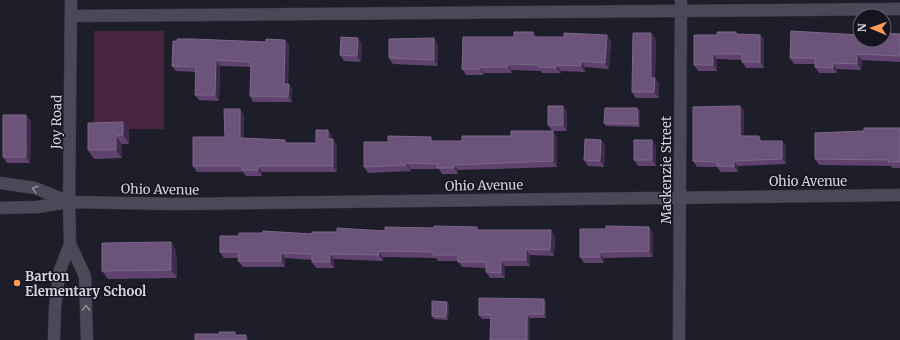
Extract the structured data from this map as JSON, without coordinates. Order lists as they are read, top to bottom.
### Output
{
  "streets": {
    "street": ["Joy Road", "Mackenzie Street", "Ohio Avenue"]
  },
  "crossings": [
    ["Joy Road", "Ohio Avenue"],
    ["Mackenzie Street", "Ohio Avenue"]
  ],
  "places": ["Barton Elementary School"],
  "north": "left"
}
